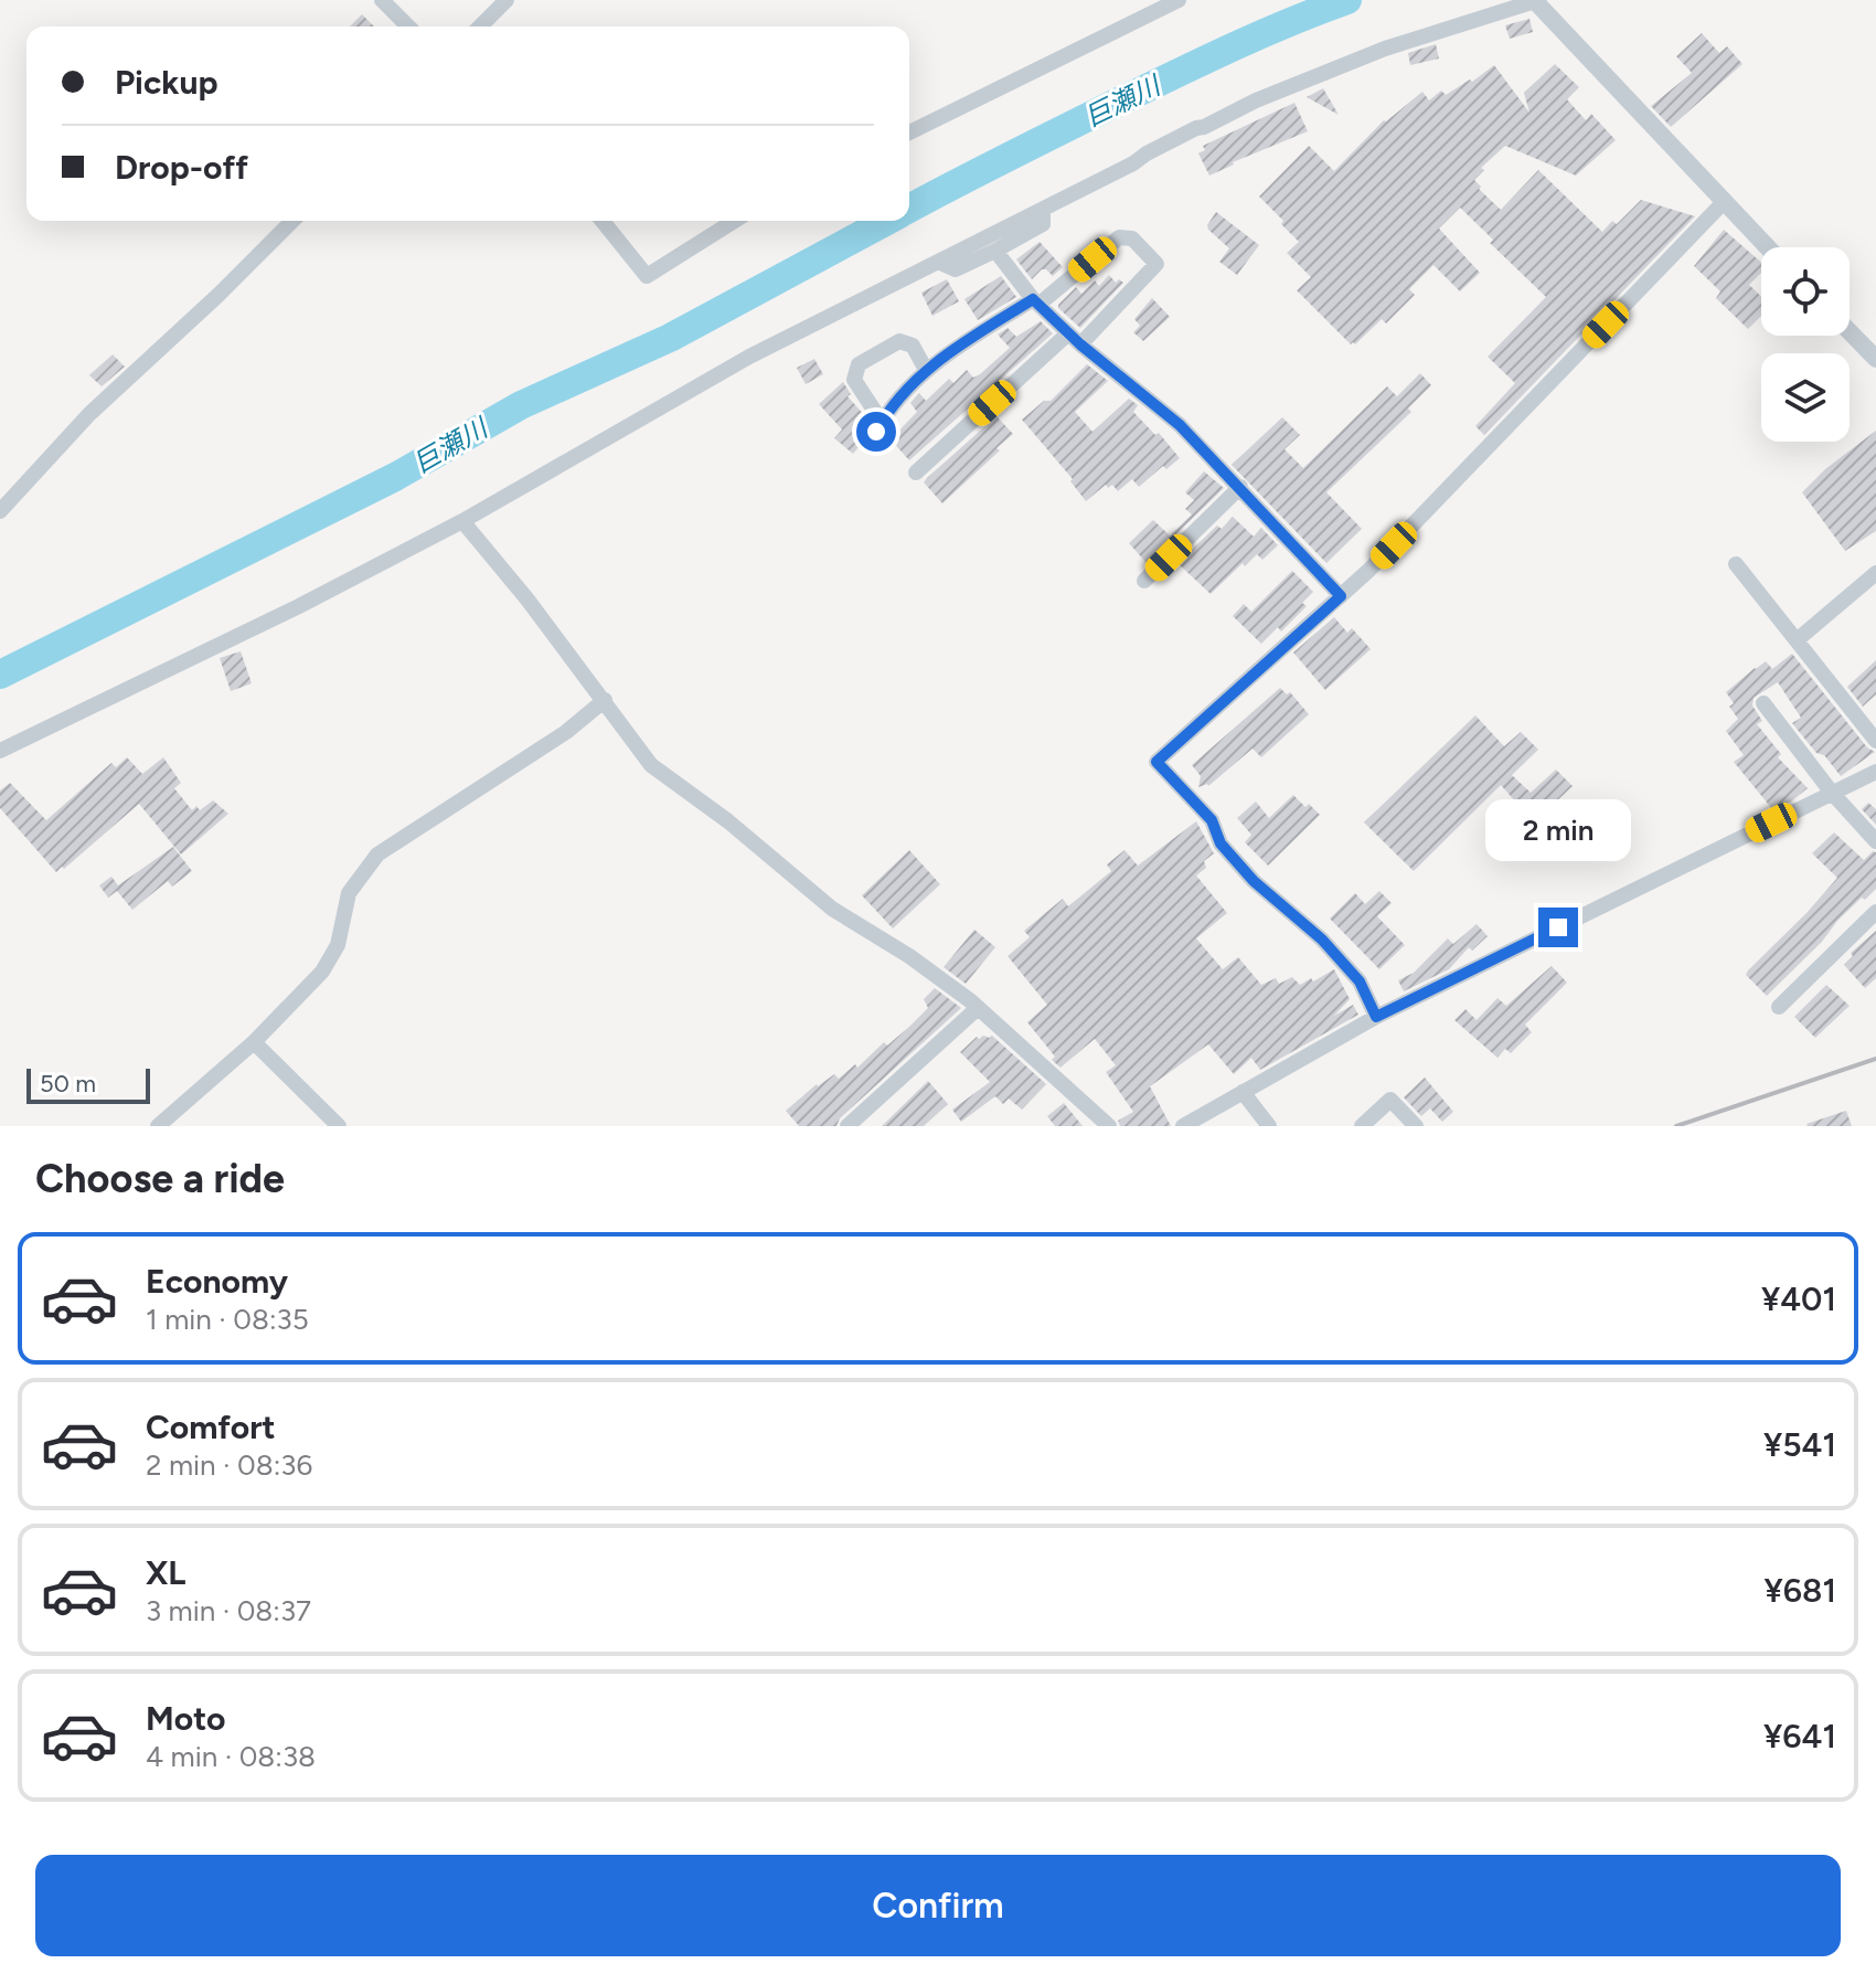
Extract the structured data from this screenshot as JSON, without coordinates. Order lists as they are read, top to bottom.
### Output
{
  "water": ["巨瀬川"],
  "scale_bar": "50 m",
  "page": {
    "banner": ["Pickup", "Drop-off"],
    "bubble": "2 min",
    "scale": "50 m",
    "heading": "Choose a ride",
    "list": [
      {
        "name": "Economy",
        "note": "1 min · 08:35",
        "value": "¥401"
      },
      {
        "name": "Comfort",
        "note": "2 min · 08:36",
        "value": "¥541"
      },
      {
        "name": "XL",
        "note": "3 min · 08:37",
        "value": "¥681"
      },
      {
        "name": "Moto",
        "note": "4 min · 08:38",
        "value": "¥641"
      }
    ],
    "buttons": "Confirm"
  }
}
